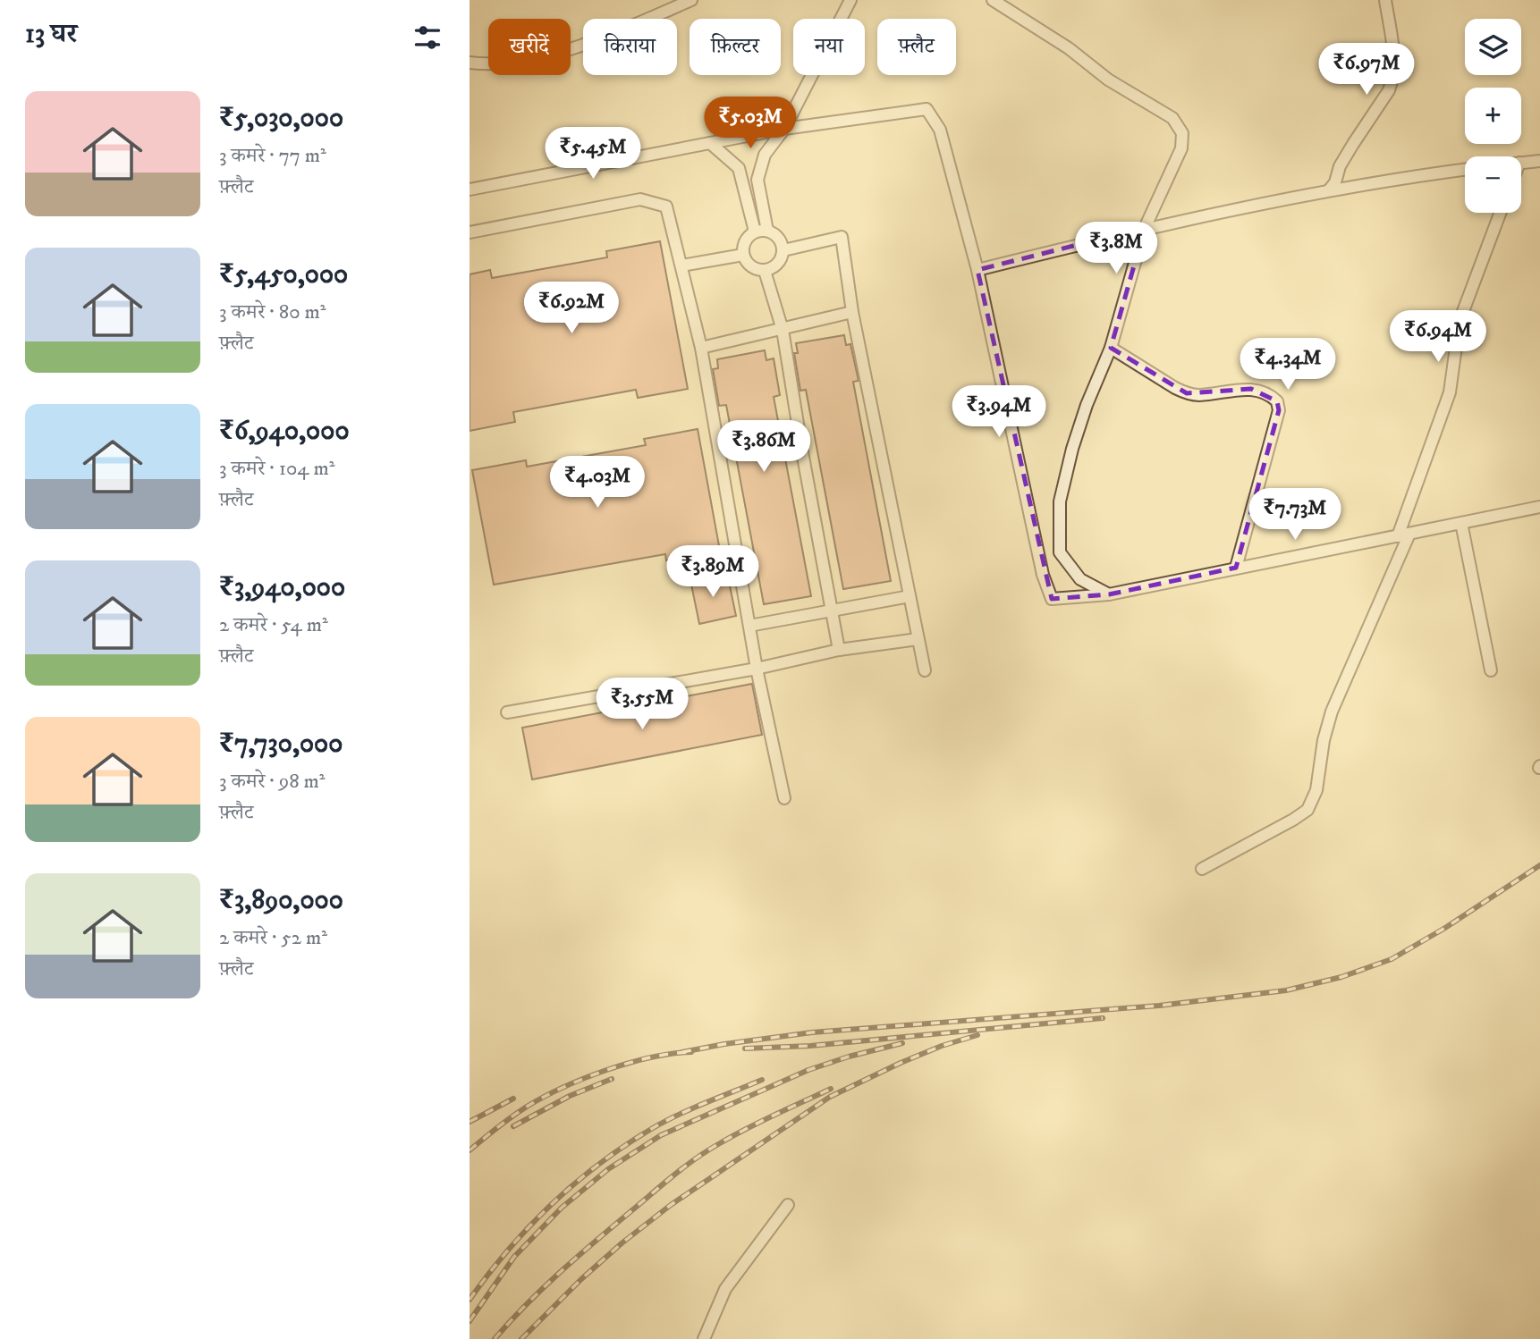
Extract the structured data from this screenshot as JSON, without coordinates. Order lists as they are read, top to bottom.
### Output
{
  "page": {
    "heading": "13 घर",
    "map_buttons": ["+", "−"],
    "chip": [
      "खरीदें",
      "किराया",
      "फ़िल्टर",
      "नया",
      "फ़्लैट"
    ],
    "price": [
      "₹6.97M",
      "₹5.03M",
      "₹5.45M",
      "₹3.8M",
      "₹6.92M",
      "₹6.94M",
      "₹4.34M",
      "₹3.94M",
      "₹3.86M",
      "₹4.03M",
      "₹7.73M",
      "₹3.89M",
      "₹3.55M"
    ],
    "list": [
      {
        "name": "₹5,030,000",
        "note": "3 कमरे · 77 m² · फ़्लैट"
      },
      {
        "name": "₹5,450,000",
        "note": "3 कमरे · 80 m² · फ़्लैट"
      },
      {
        "name": "₹6,940,000",
        "note": "3 कमरे · 104 m² · फ़्लैट"
      },
      {
        "name": "₹3,940,000",
        "note": "2 कमरे · 54 m² · फ़्लैट"
      },
      {
        "name": "₹7,730,000",
        "note": "3 कमरे · 98 m² · फ़्लैट"
      },
      {
        "name": "₹3,890,000",
        "note": "2 कमरे · 52 m² · फ़्लैट"
      }
    ]
  }
}
